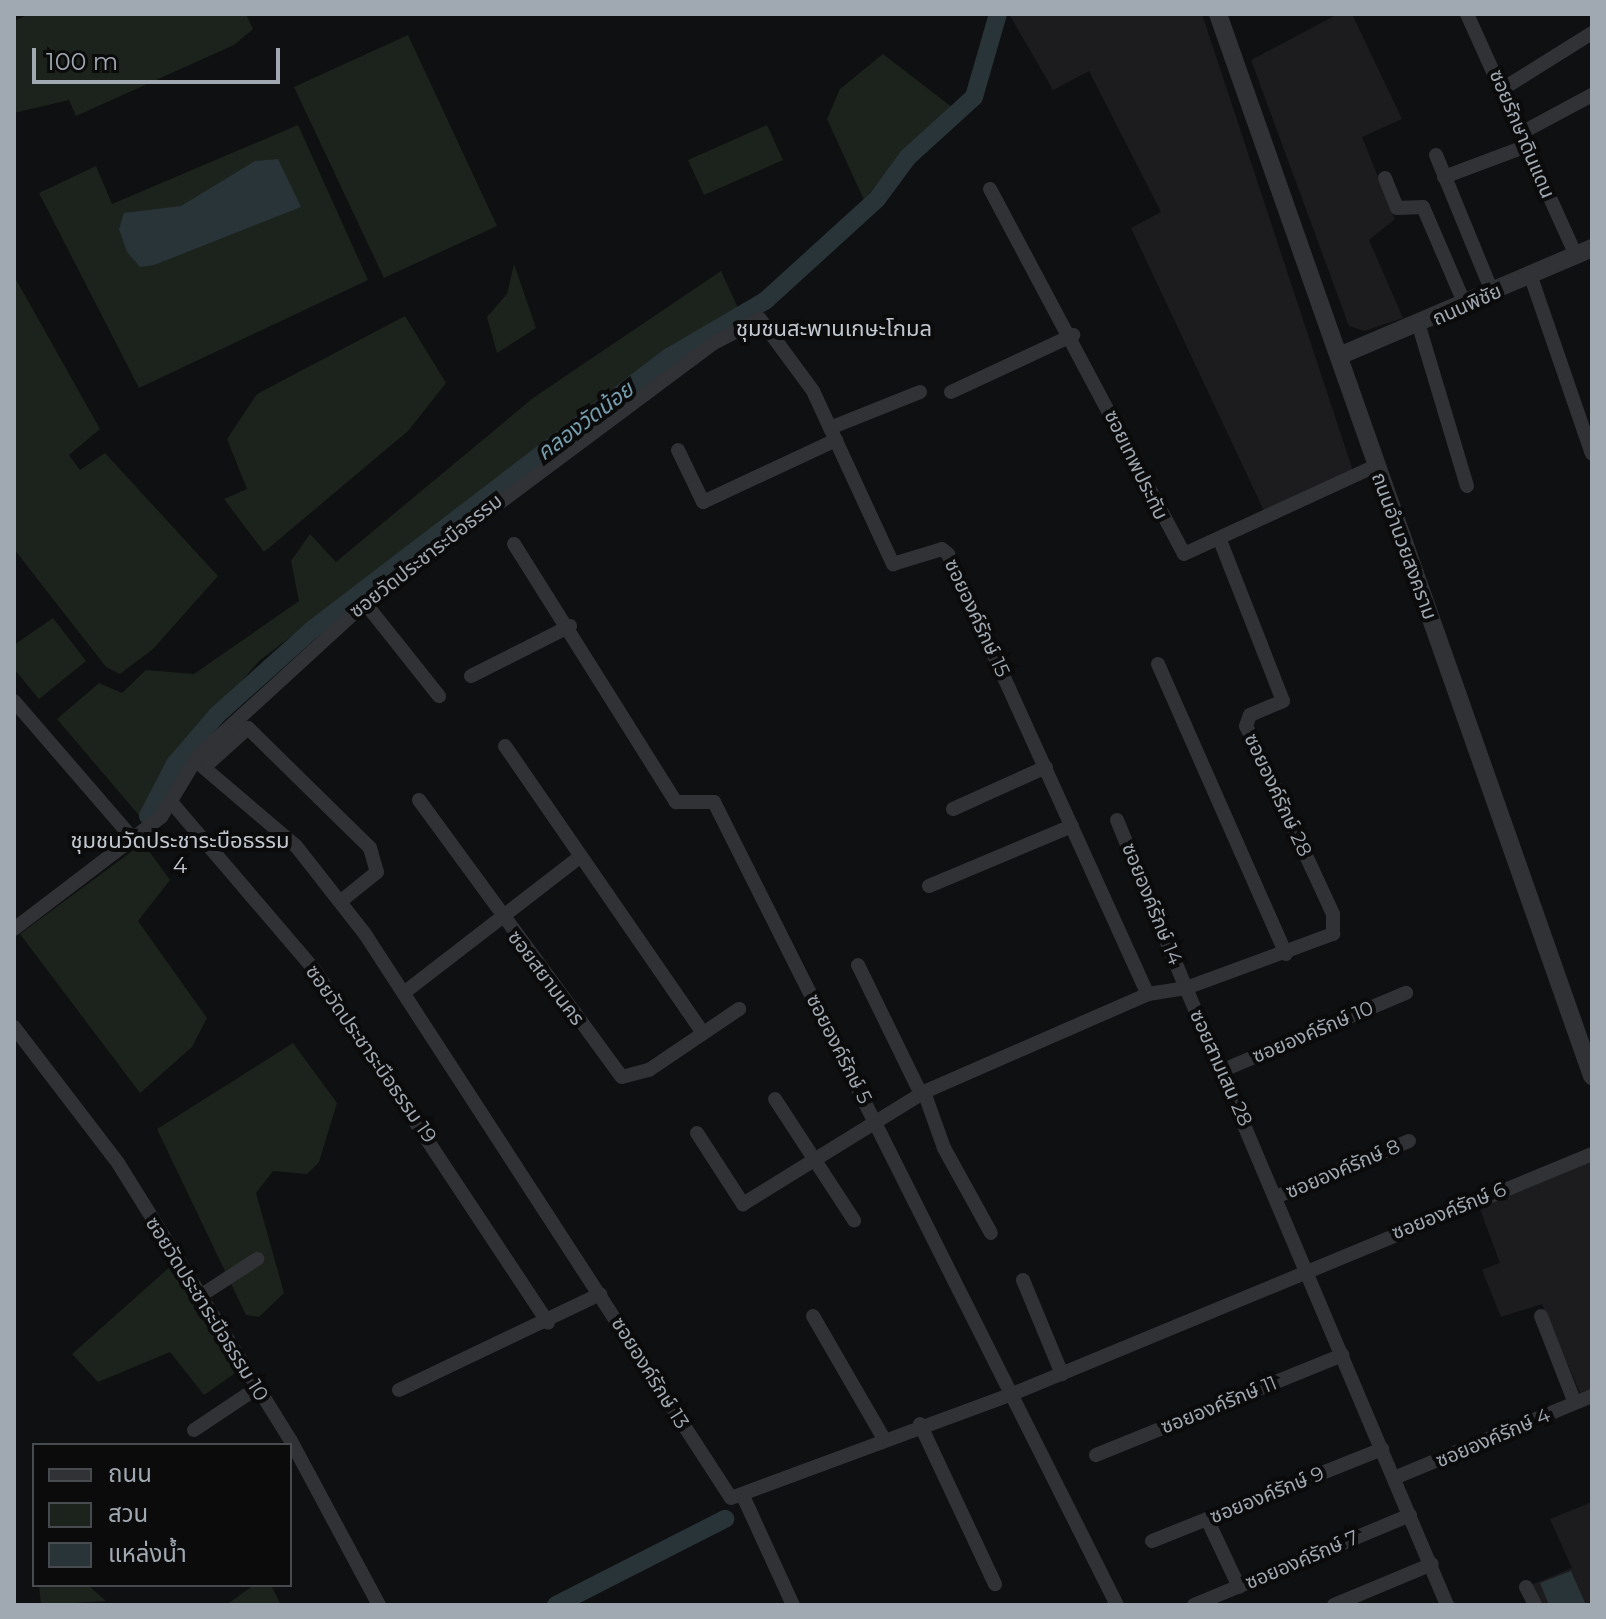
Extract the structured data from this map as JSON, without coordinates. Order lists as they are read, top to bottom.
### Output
{
  "streets": {
    "street": [
      "ซอยรักษาดินแดน",
      "ถนนพิชัย",
      "ซอยเทพประทับ",
      "ถนนอำนวยสงคราม",
      "ซอยวัดประชาระบือธรรม",
      "ซอยองค์รักษ์ 15",
      "ซอยองค์รักษ์ 28",
      "ซอยองค์รักษ์ 14",
      "ซอยสยามนคร",
      "ซอยองค์รักษ์ 10",
      "ซอยองค์รักษ์ 5",
      "ซอยวัดประชาระบือธรรม 19",
      "ซอยสามเสน 28",
      "ซอยองค์รักษ์ 8",
      "ซอยองค์รักษ์ 6",
      "ซอยวัดประชาระบือธรรม 10",
      "ซอยองค์รักษ์ 13",
      "ซอยองค์รักษ์ 11",
      "ซอยองค์รักษ์ 4",
      "ซอยองค์รักษ์ 9",
      "ซอยองค์รักษ์ 7"
    ]
  },
  "crossings": [
    ["ซอยรักษาดินแดน", "ถนนพิชัย"],
    ["ถนนพิชัย", "ถนนอำนวยสงคราม"],
    ["ซอยเทพประทับ", "ถนนอำนวยสงคราม"],
    ["ซอยเทพประทับ", "ซอยองค์รักษ์ 28"],
    ["ซอยวัดประชาระบือธรรม", "ซอยองค์รักษ์ 15"],
    ["ซอยวัดประชาระบือธรรม", "ซอยวัดประชาระบือธรรม 19"],
    ["ซอยวัดประชาระบือธรรม", "ซอยองค์รักษ์ 13"],
    ["ซอยองค์รักษ์ 15", "ซอยสามเสน 28"],
    ["ซอยองค์รักษ์ 28", "ซอยองค์รักษ์ 14"],
    ["ซอยองค์รักษ์ 28", "ซอยสามเสน 28"],
    ["ซอยองค์รักษ์ 14", "ซอยสามเสน 28"],
    ["ซอยองค์รักษ์ 10", "ซอยสามเสน 28"],
    ["ซอยองค์รักษ์ 5", "ซอยสามเสน 28"],
    ["ซอยสามเสน 28", "ซอยองค์รักษ์ 8"],
    ["ซอยสามเสน 28", "ซอยองค์รักษ์ 6"],
    ["ซอยสามเสน 28", "ซอยองค์รักษ์ 11"],
    ["ซอยสามเสน 28", "ซอยองค์รักษ์ 4"],
    ["ซอยสามเสน 28", "ซอยองค์รักษ์ 9"],
    ["ซอยสามเสน 28", "ซอยองค์รักษ์ 7"]
  ],
  "districts": ["ชุมชนสะพานเกษะโกมล", "ชุมชนวัดประชาระบือธรรม 4"],
  "water": ["คลองวัดน้อย"],
  "legend": ["ถนน", "สวน", "แหล่งน้ำ"],
  "scale_bar": "100 m"
}
